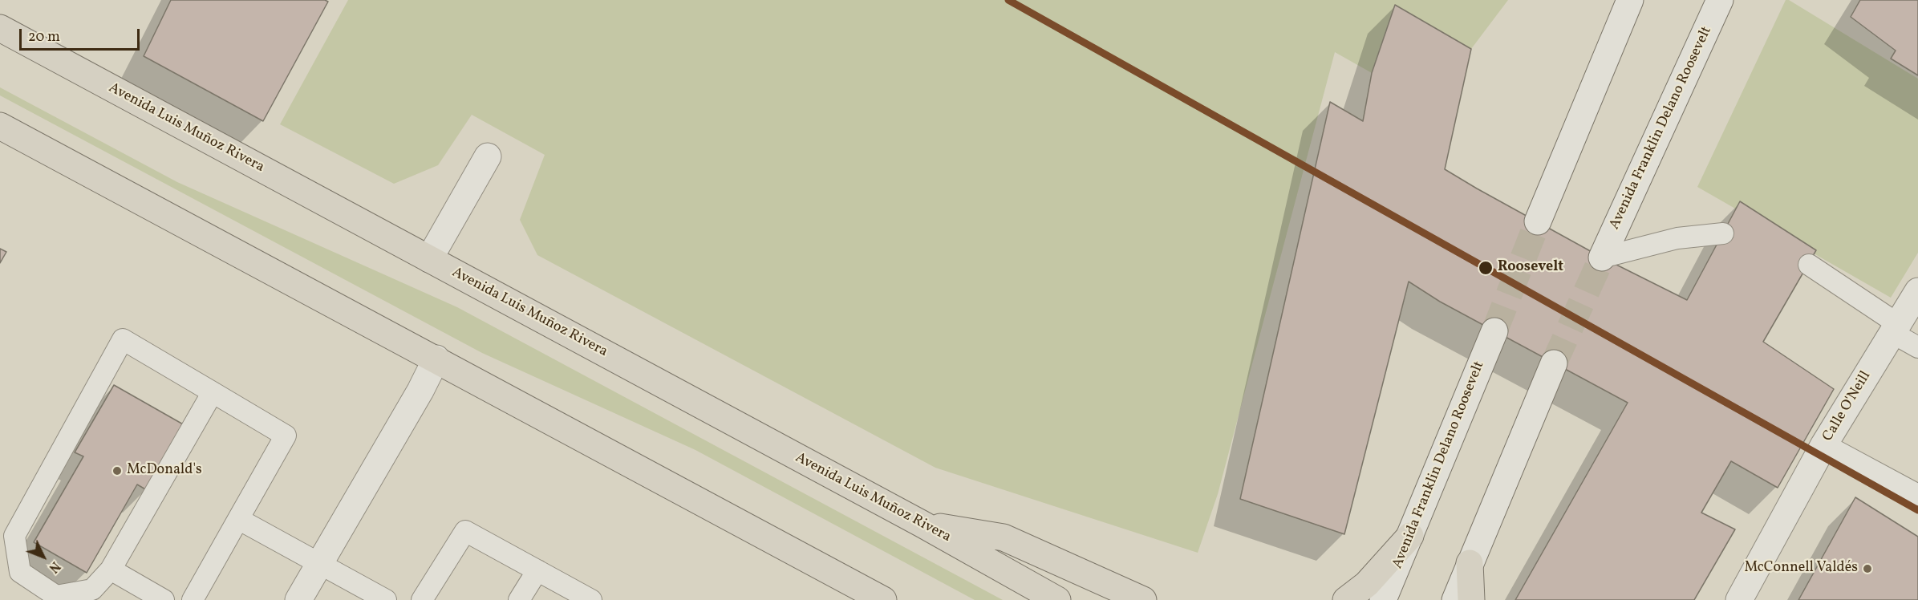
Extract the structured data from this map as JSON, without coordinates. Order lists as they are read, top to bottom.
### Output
{
  "streets": {
    "main road": ["Avenida Luis Muñoz Rivera", "Avenida Franklin Delano Roosevelt", "Calle O'Neill"]
  },
  "places": ["Roosevelt", "McDonald's", "McConnell Valdés"],
  "scale_bar": "20 m",
  "north": "bottom right"
}
